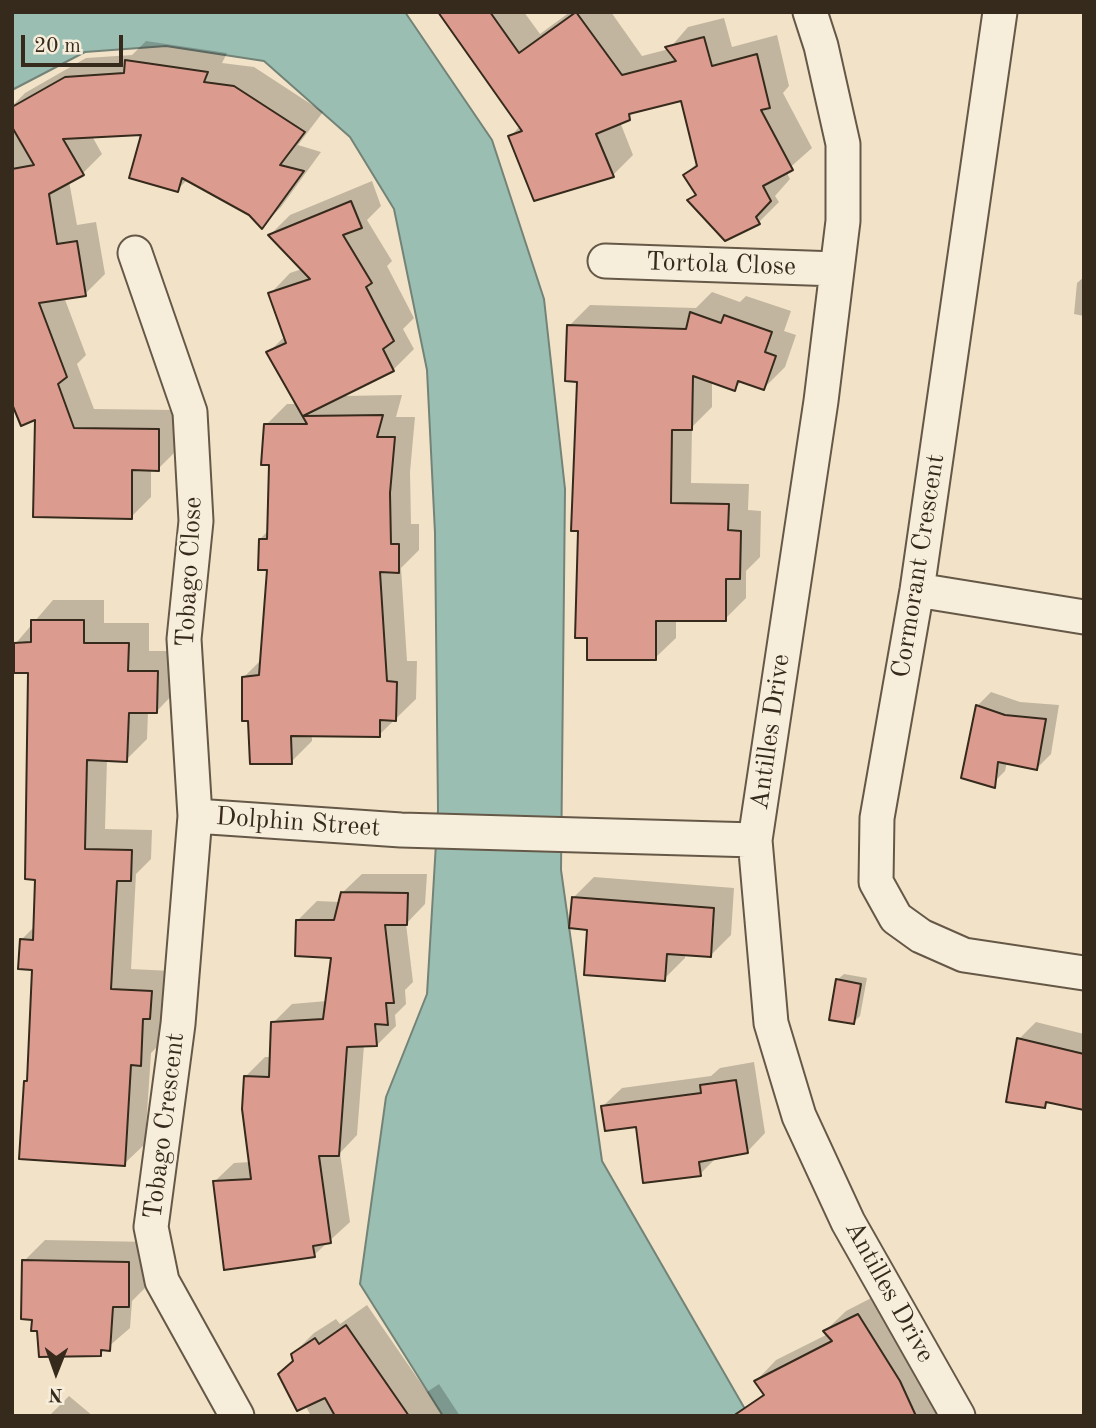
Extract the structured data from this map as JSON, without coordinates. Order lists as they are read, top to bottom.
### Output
{
  "streets": {
    "street": [
      "Tortola Close",
      "Cormorant Crescent",
      "Tobago Close",
      "Antilles Drive",
      "Dolphin Street",
      "Tobago Crescent"
    ]
  },
  "crossings": [
    ["Tortola Close", "Antilles Drive"],
    ["Tobago Close", "Dolphin Street"],
    ["Tobago Close", "Tobago Crescent"],
    ["Antilles Drive", "Dolphin Street"],
    ["Dolphin Street", "Tobago Crescent"]
  ],
  "scale_bar": "20 m",
  "north": "bottom"
}
